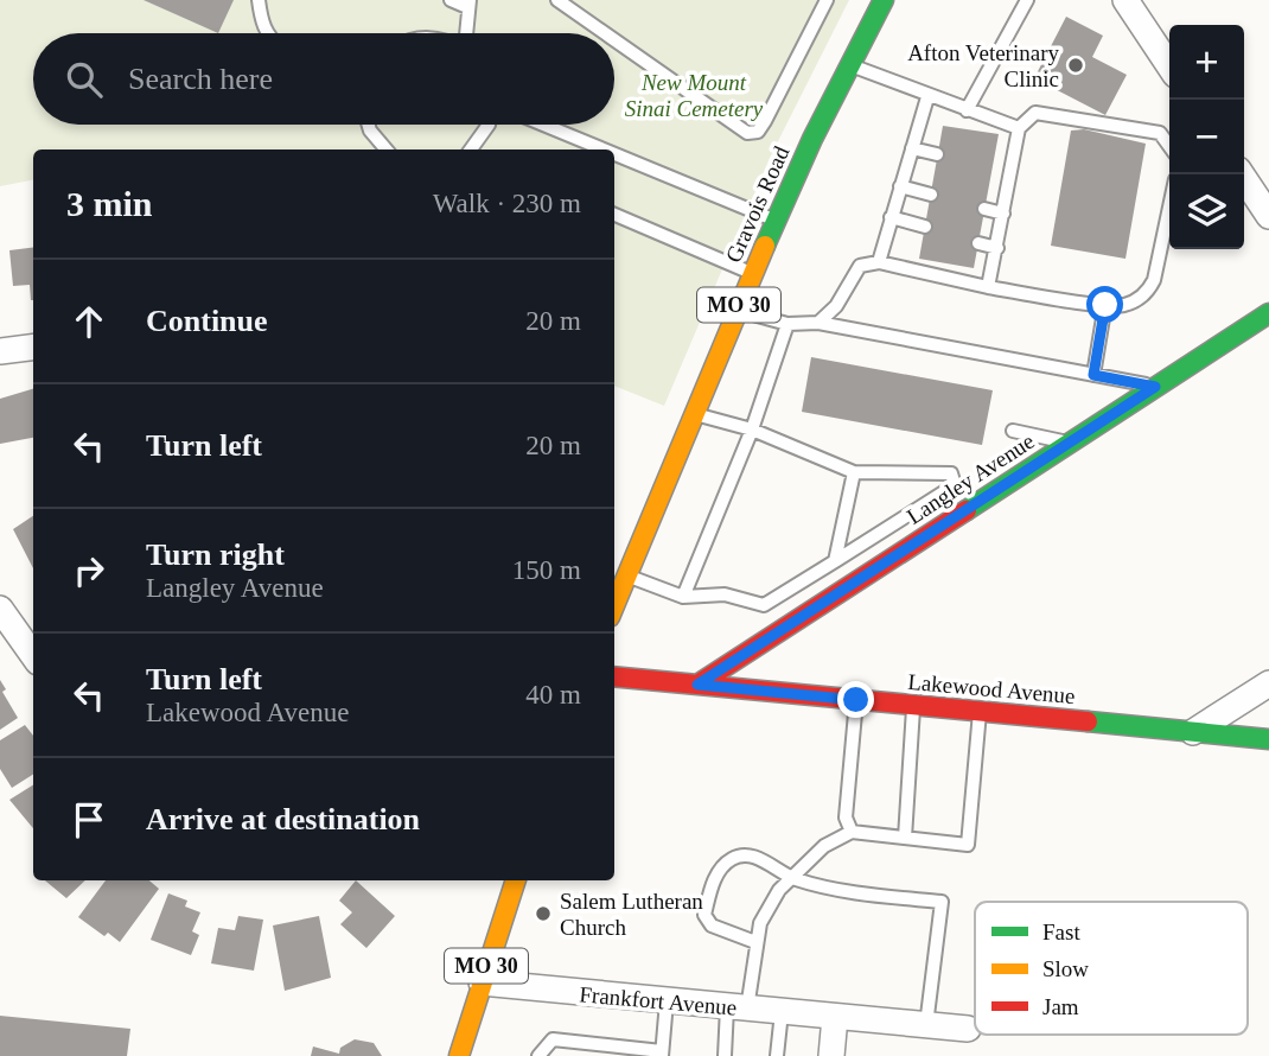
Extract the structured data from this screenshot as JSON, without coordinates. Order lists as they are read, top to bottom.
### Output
{
  "streets": {
    "street": [
      "Gravois Road",
      "MO 30",
      "Langley Avenue",
      "Lakewood Avenue",
      "Frankfort Avenue"
    ]
  },
  "crossings": [
    ["MO 30", "Frankfort Avenue"],
    ["Langley Avenue", "Lakewood Avenue"]
  ],
  "parks": ["New Mount Sinai Cemetery"],
  "places": ["Afton Veterinary Clinic", "Salem Lutheran Church"],
  "legend": ["Fast", "Slow", "Jam"],
  "page": {
    "map_buttons": ["+", "−"],
    "search": "Search here",
    "heading": ["3 min", "Walk · 230 m"],
    "list": [
      ["Continue", "20 m"],
      ["Turn left", "20 m"],
      ["Turn right", "Langley Avenue", "150 m"],
      ["Turn left", "Lakewood Avenue", "40 m"],
      "Arrive at destination"
    ]
  }
}
